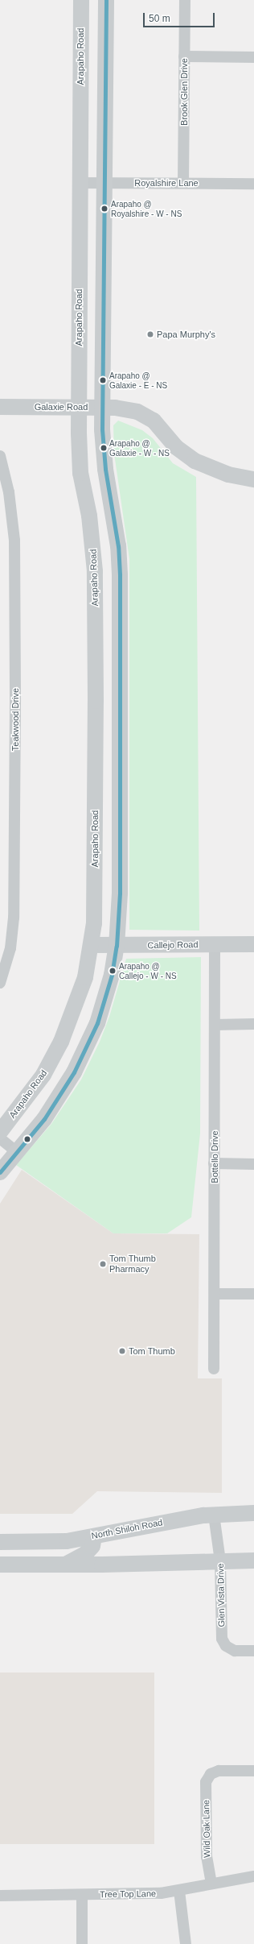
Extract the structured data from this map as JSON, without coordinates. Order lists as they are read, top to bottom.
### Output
{
  "streets": {
    "main road": [
      "Arapaho Road",
      "Galaxie Road",
      "Callejo Road",
      "North Shiloh Road"
    ],
    "street": [
      "Brook Glen Drive",
      "Royalshire Lane",
      "Teakwood Drive",
      "Bottello Drive",
      "Glen Vista Drive",
      "Wild Oak Lane",
      "Tree Top Lane"
    ]
  },
  "crossings": [
    ["Arapaho Road", "Royalshire Lane"],
    ["Arapaho Road", "Galaxie Road"],
    ["Arapaho Road", "Callejo Road"],
    ["Brook Glen Drive", "Royalshire Lane"],
    ["Callejo Road", "Bottello Drive"],
    ["North Shiloh Road", "Glen Vista Drive"],
    ["Wild Oak Lane", "Tree Top Lane"]
  ],
  "places": [
    "Arapaho @ Royalshire - W - NS",
    "Papa Murphy's",
    "Arapaho @ Galaxie - E - NS",
    "Arapaho @ Galaxie - W - NS",
    "Arapaho @ Callejo - W - NS",
    "Tom Thumb Pharmacy",
    "Tom Thumb"
  ],
  "scale_bar": "50 m"
}
